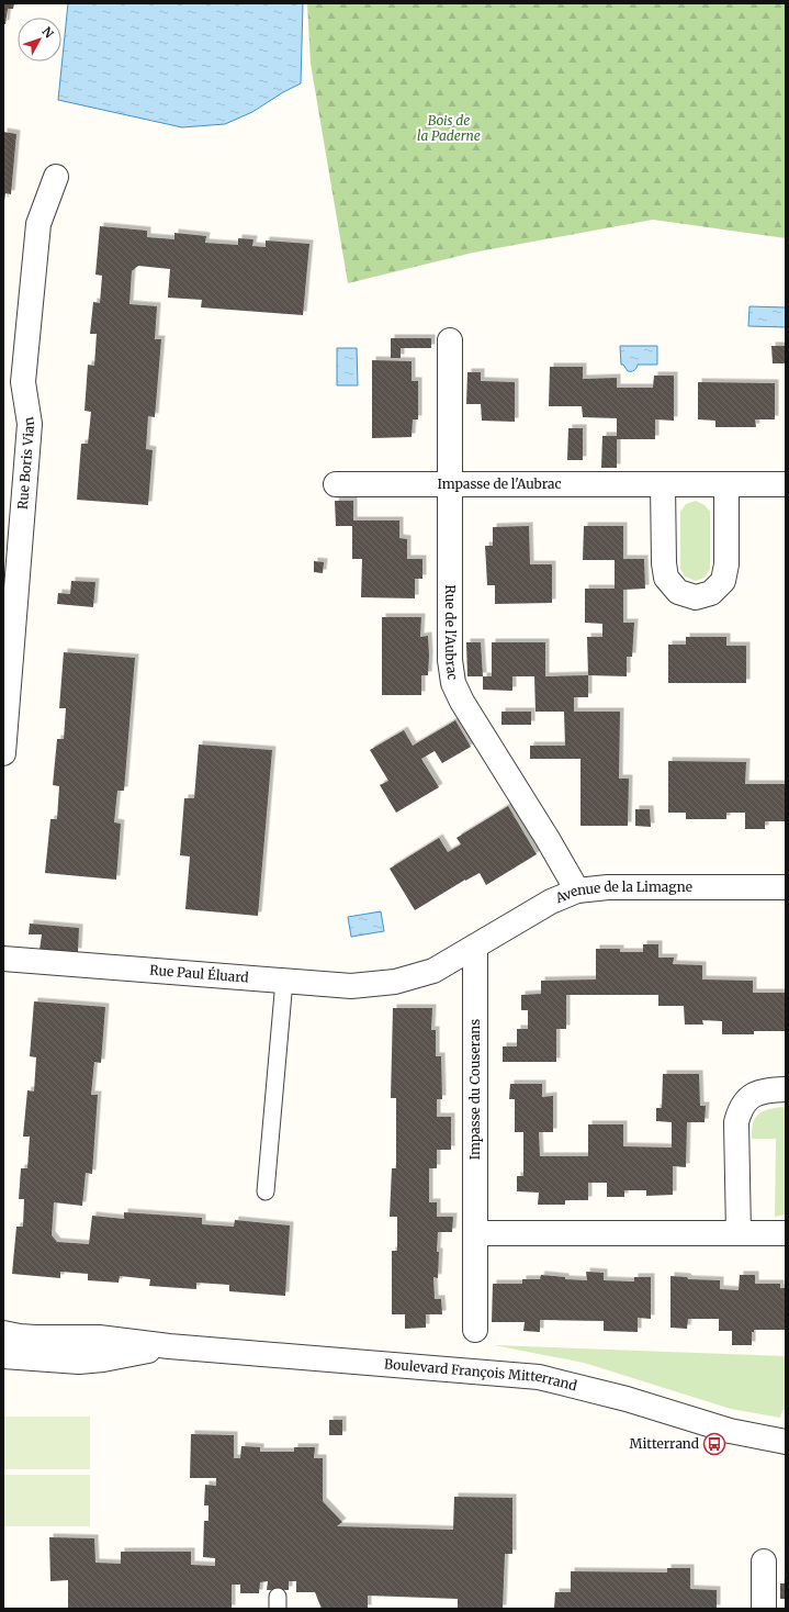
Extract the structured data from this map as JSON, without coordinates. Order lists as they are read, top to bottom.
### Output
{
  "streets": {
    "street": [
      "Rue Boris Vian",
      "Impasse de l'Aubrac",
      "Rue de l'Aubrac",
      "Avenue de la Limagne",
      "Rue Paul Éluard",
      "Impasse du Couserans",
      "Boulevard François Mitterrand"
    ]
  },
  "crossings": [
    ["Impasse de l'Aubrac", "Rue de l'Aubrac"],
    ["Rue de l'Aubrac", "Avenue de la Limagne"],
    ["Avenue de la Limagne", "Rue Paul Éluard"],
    ["Avenue de la Limagne", "Impasse du Couserans"]
  ],
  "parks": ["Bois de la Paderne"],
  "places": {
    "bus stop": ["Mitterrand"]
  },
  "north": "top right"
}
